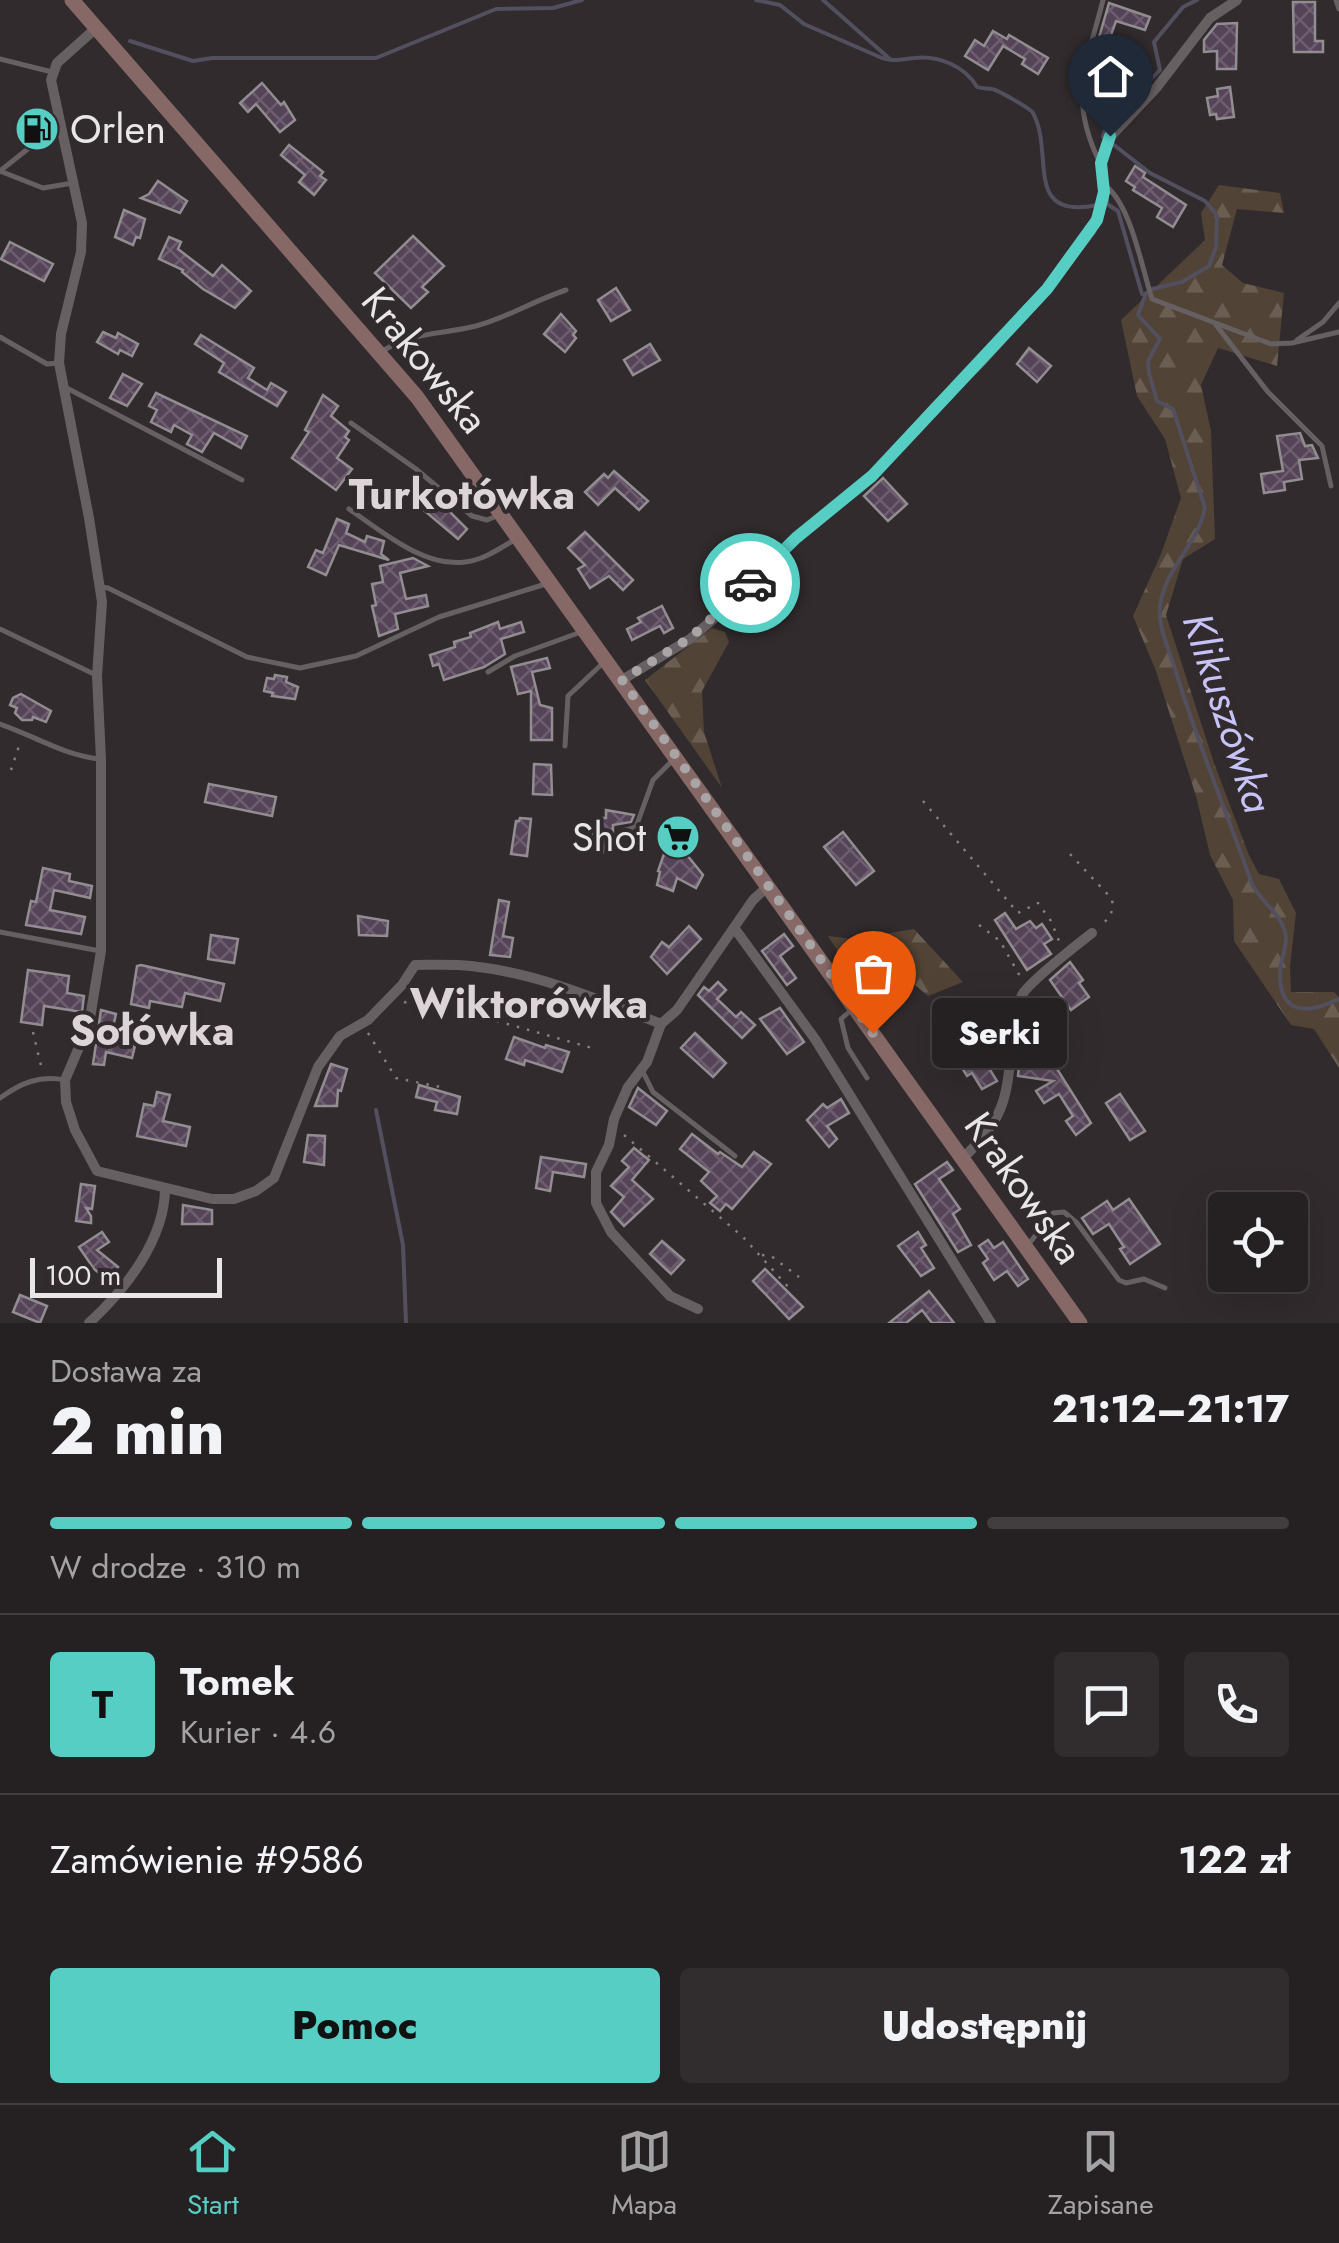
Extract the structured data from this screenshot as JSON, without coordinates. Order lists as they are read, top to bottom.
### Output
{
  "streets": {
    "main road": ["Krakowska"]
  },
  "districts": ["Turkotówka", "Wiktorówka", "Sołówka"],
  "water": ["Klikuszówka"],
  "places": {
    "fuel station": ["Orlen"],
    "supermarket": ["Shot"],
    "other": ["Serki"]
  },
  "scale_bar": "100 m",
  "page": {
    "bubble": "Serki",
    "scale": "100 m",
    "heading": ["2 min", "Dostawa za", "21:12–21:17"],
    "panel": [
      "Tomek",
      "Kurier · 4.6",
      "Zamówienie #9586",
      "122 zł"
    ],
    "bar": "W drodze · 310 m",
    "round": "T",
    "buttons": ["Pomoc", "Udostępnij"],
    "tabs": ["Start", "Mapa", "Zapisane"]
  }
}
